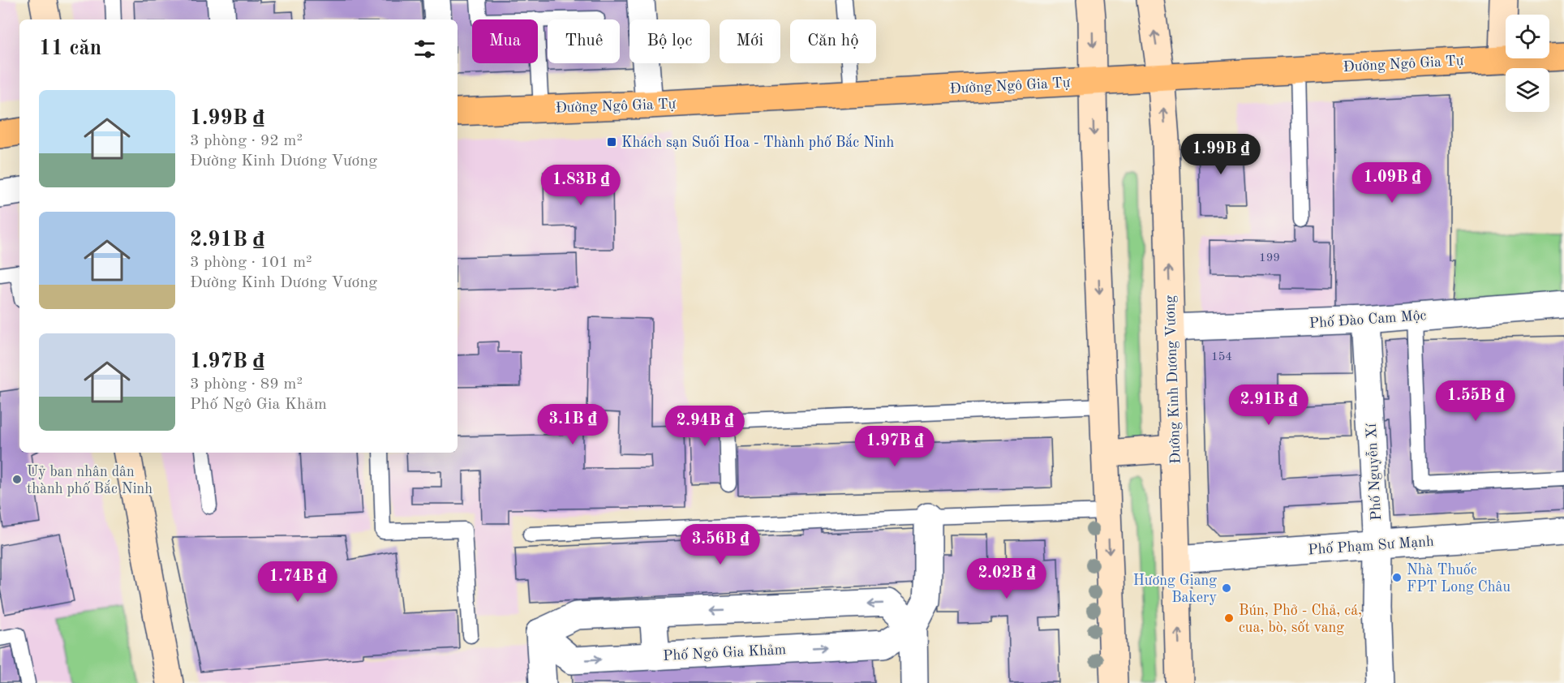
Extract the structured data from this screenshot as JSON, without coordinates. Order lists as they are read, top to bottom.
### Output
{
  "streets": {
    "main road": ["Đường Ngô Gia Tự", "Đường Kinh Dương Vương"],
    "street": [
      "Phố Đào Cam Mộc",
      "Phố Nguyễn Xí",
      "Phố Phạm Sư Mạnh",
      "Phố Ngô Gia Khảm"
    ]
  },
  "crossings": [
    ["Đường Ngô Gia Tự", "Đường Kinh Dương Vương"],
    ["Phố Đào Cam Mộc", "Đường Kinh Dương Vương"],
    ["Phố Đào Cam Mộc", "Phố Nguyễn Xí"],
    ["Đường Kinh Dương Vương", "Phố Phạm Sư Mạnh"],
    ["Phố Nguyễn Xí", "Phố Phạm Sư Mạnh"]
  ],
  "places": {
    "transit": ["Khách sạn Suối Hoa - Thành phố Bắc Ninh"],
    "other": [
      "Uỷ ban nhân dân thành phố Bắc Ninh",
      "Nhà Thuốc FPT Long Châu",
      "Hương Giang Bakery",
      "Bún, Phở - Chả, cá, cua, bò, sốt vang"
    ]
  },
  "house_numbers": ["199", "154"],
  "page": {
    "chip": [
      "Mua",
      "Thuê",
      "Bộ lọc",
      "Mới",
      "Căn hộ"
    ],
    "heading": "11 căn",
    "list": [
      {
        "name": "1.99B ₫",
        "note": "3 phòng · 92 m² · Đường Kinh Dương Vương"
      },
      {
        "name": "2.91B ₫",
        "note": "3 phòng · 101 m² · Đường Kinh Dương Vương"
      },
      {
        "name": "1.97B ₫",
        "note": "3 phòng · 89 m² · Phố Ngô Gia Khảm"
      }
    ],
    "price": [
      "1.99B ₫",
      "1.09B ₫",
      "1.83B ₫",
      "1.55B ₫",
      "2.91B ₫",
      "3.1B ₫",
      "2.94B ₫",
      "1.97B ₫",
      "3.56B ₫",
      "2.02B ₫",
      "1.74B ₫"
    ]
  }
}
